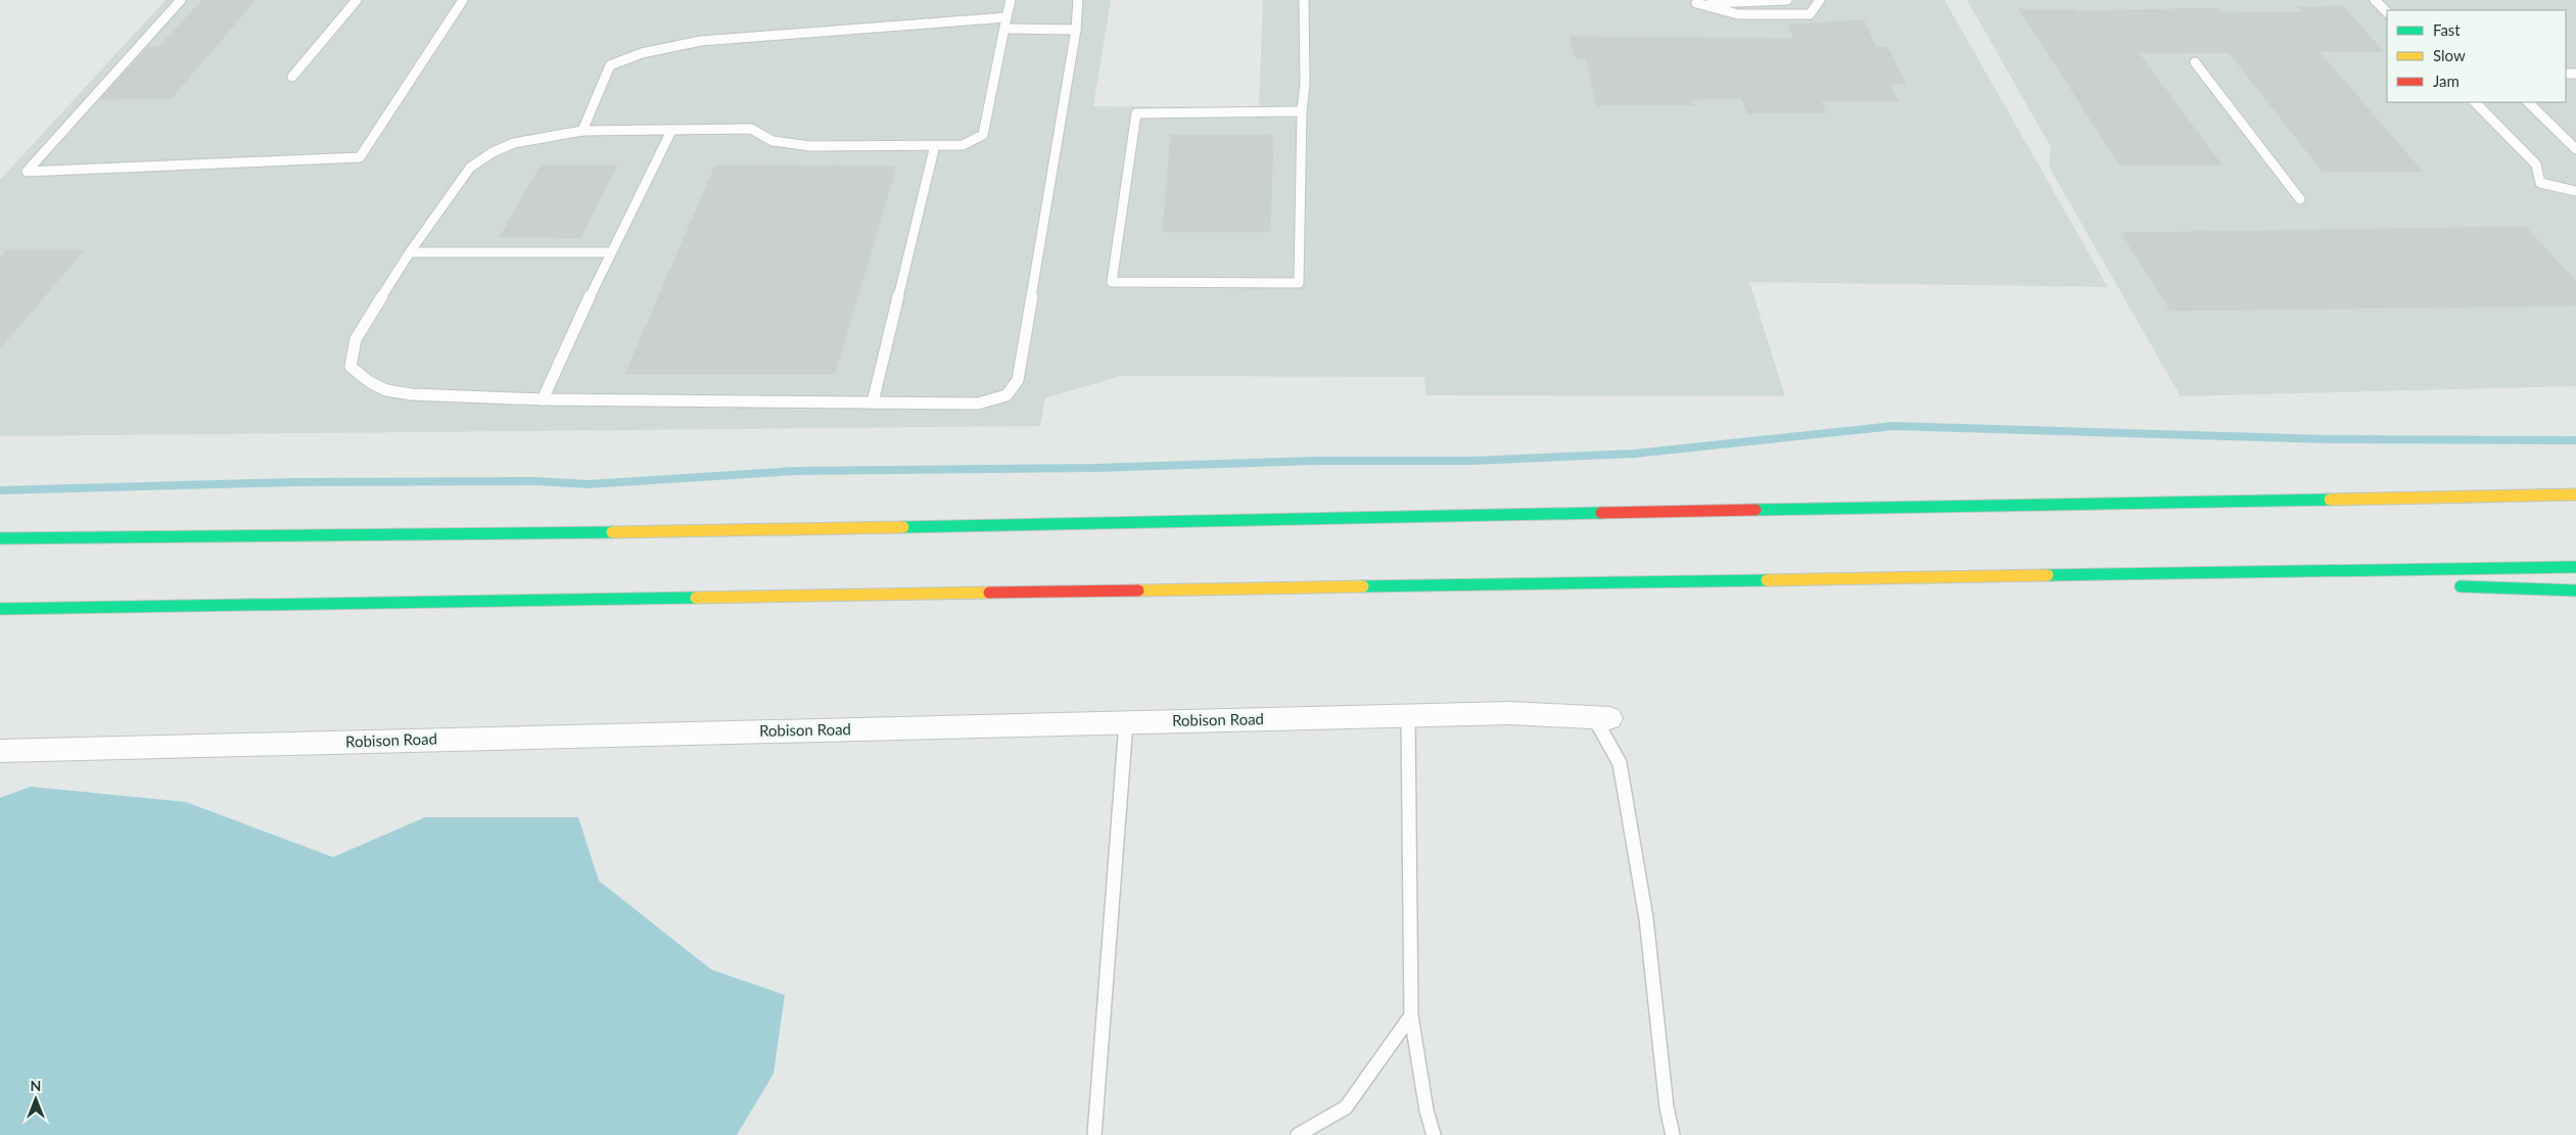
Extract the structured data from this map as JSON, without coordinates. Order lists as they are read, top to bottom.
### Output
{
  "streets": {
    "street": ["Robison Road"]
  },
  "legend": ["Fast", "Slow", "Jam"],
  "north": "top"
}
